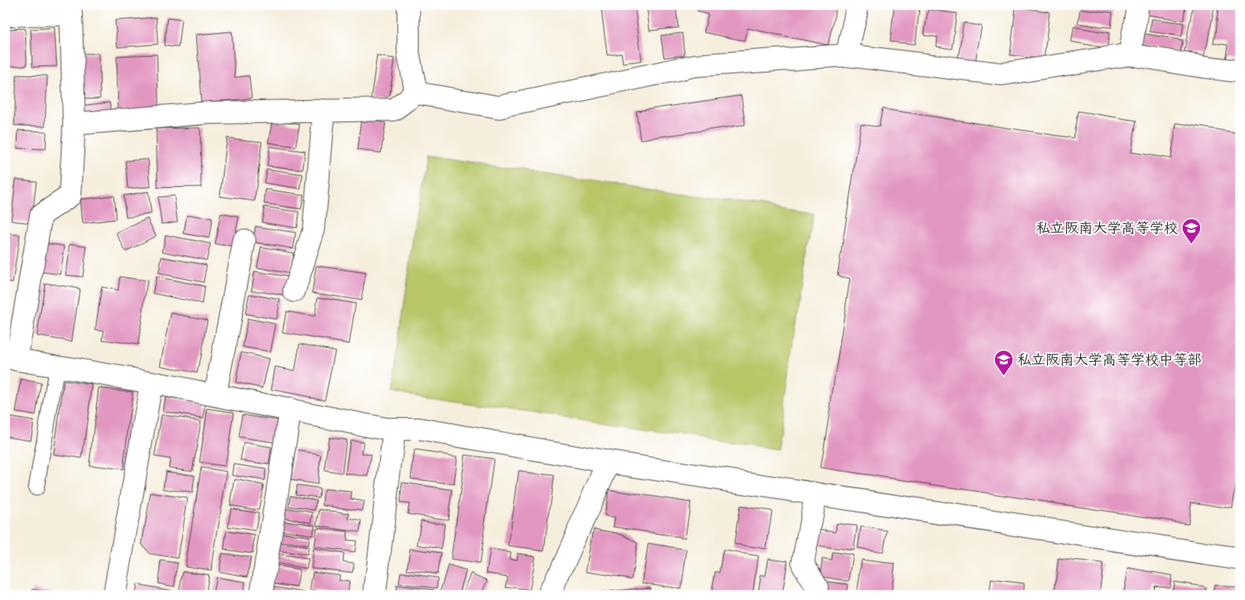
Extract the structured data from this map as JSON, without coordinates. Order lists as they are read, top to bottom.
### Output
{
  "places": {
    "school or university": ["私立阪南大学高等学校", "私立阪南大学高等学校中等部"]
  }
}
